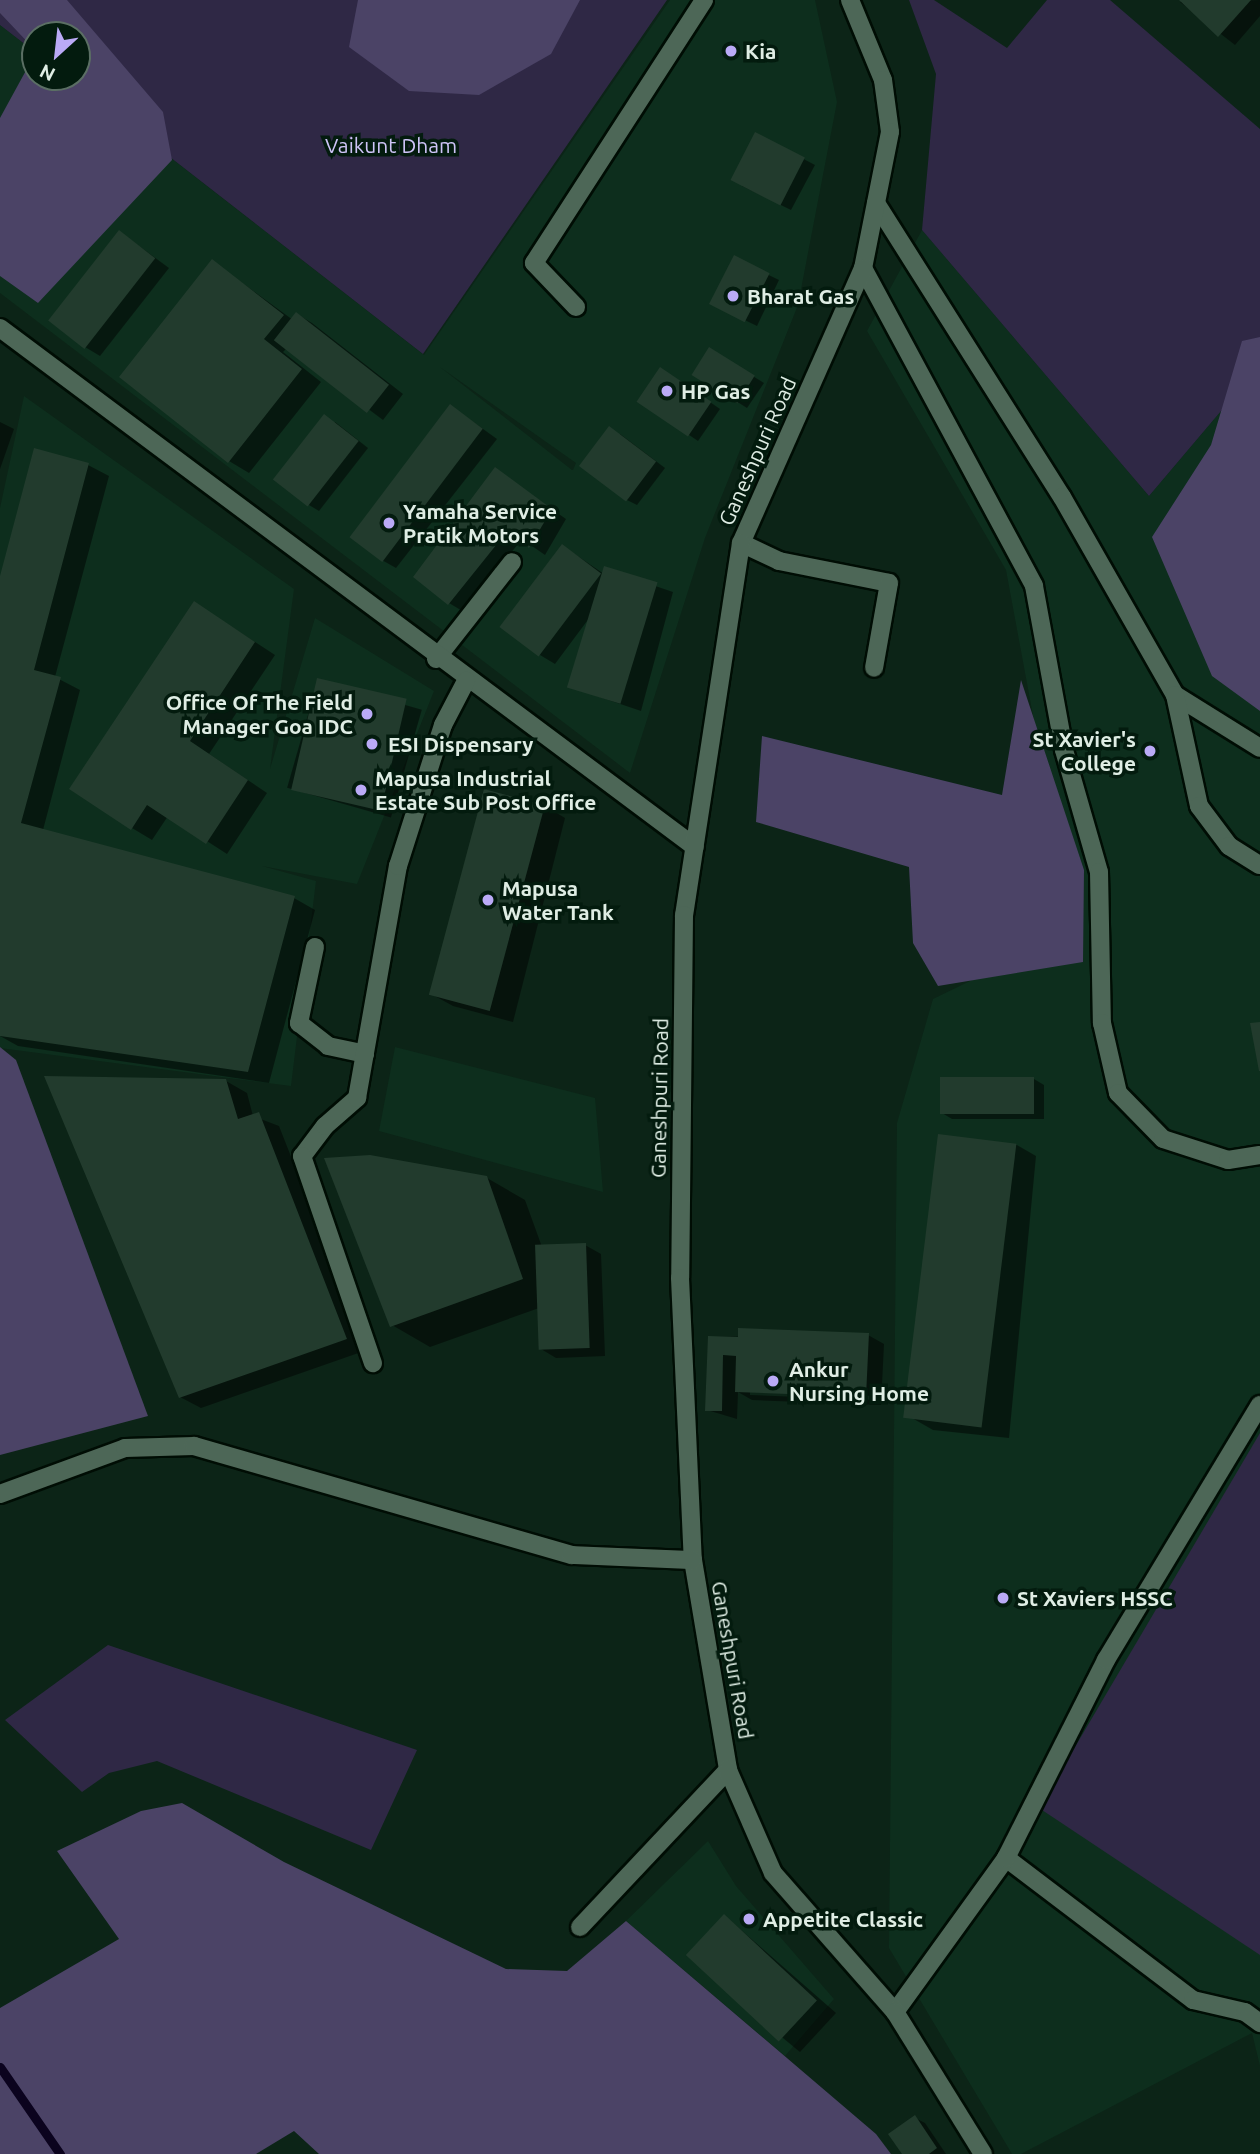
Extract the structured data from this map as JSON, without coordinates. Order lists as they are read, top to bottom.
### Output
{
  "streets": {
    "street": ["Ganeshpuri Road"]
  },
  "parks": ["Vaikunt Dham"],
  "places": [
    "Kia",
    "Bharat Gas",
    "HP Gas",
    "Yamaha Service Pratik Motors",
    "Office Of The Field Manager Goa IDC",
    "ESI Dispensary",
    "St Xavier's College",
    "Mapusa Industrial Estate Sub Post Office",
    "Mapusa Water Tank",
    "Ankur Nursing Home",
    "St Xaviers HSSC",
    "Appetite Classic"
  ],
  "north": "bottom left"
}
